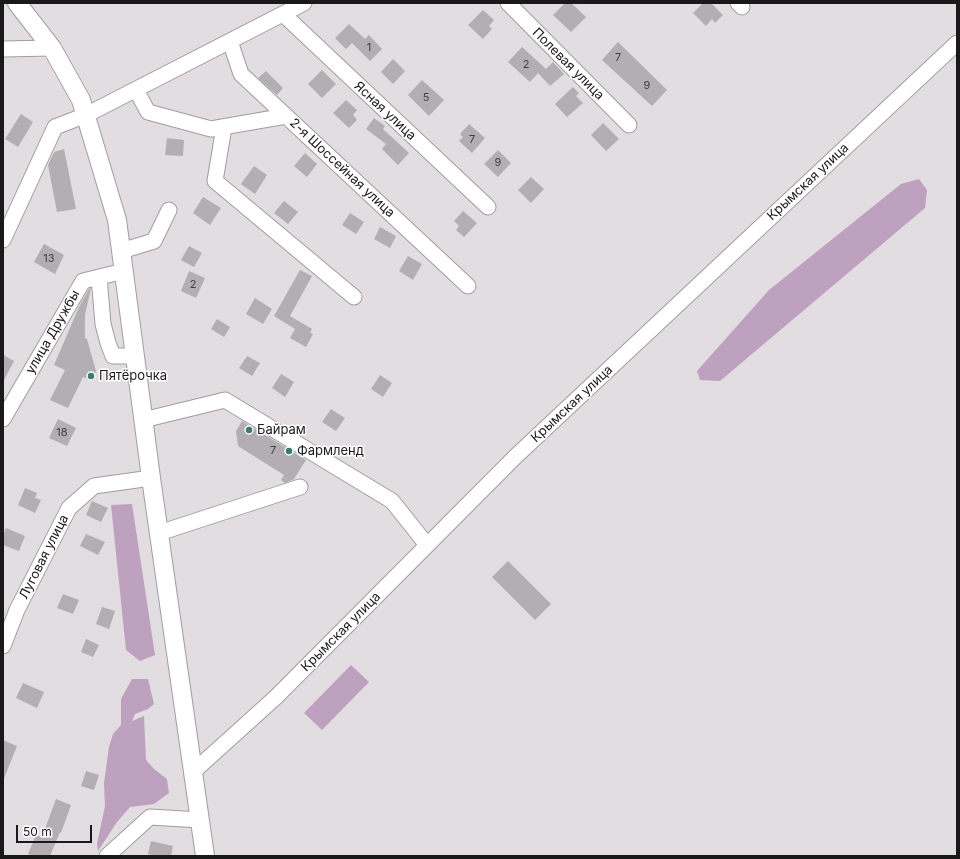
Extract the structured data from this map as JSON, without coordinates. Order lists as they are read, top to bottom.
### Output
{
  "streets": {
    "street": [
      "Полевая улица",
      "Ясная улица",
      "2-я Шоссейная улица",
      "Крымская улица",
      "улица Дружбы",
      "Луговая улица"
    ]
  },
  "places": ["Пятёрочка", "Байрам", "Фармленд"],
  "house_numbers": [
    "1",
    "7",
    "2",
    "9",
    "5",
    "7",
    "9",
    "13",
    "2",
    "18",
    "7"
  ],
  "scale_bar": "50 m"
}
